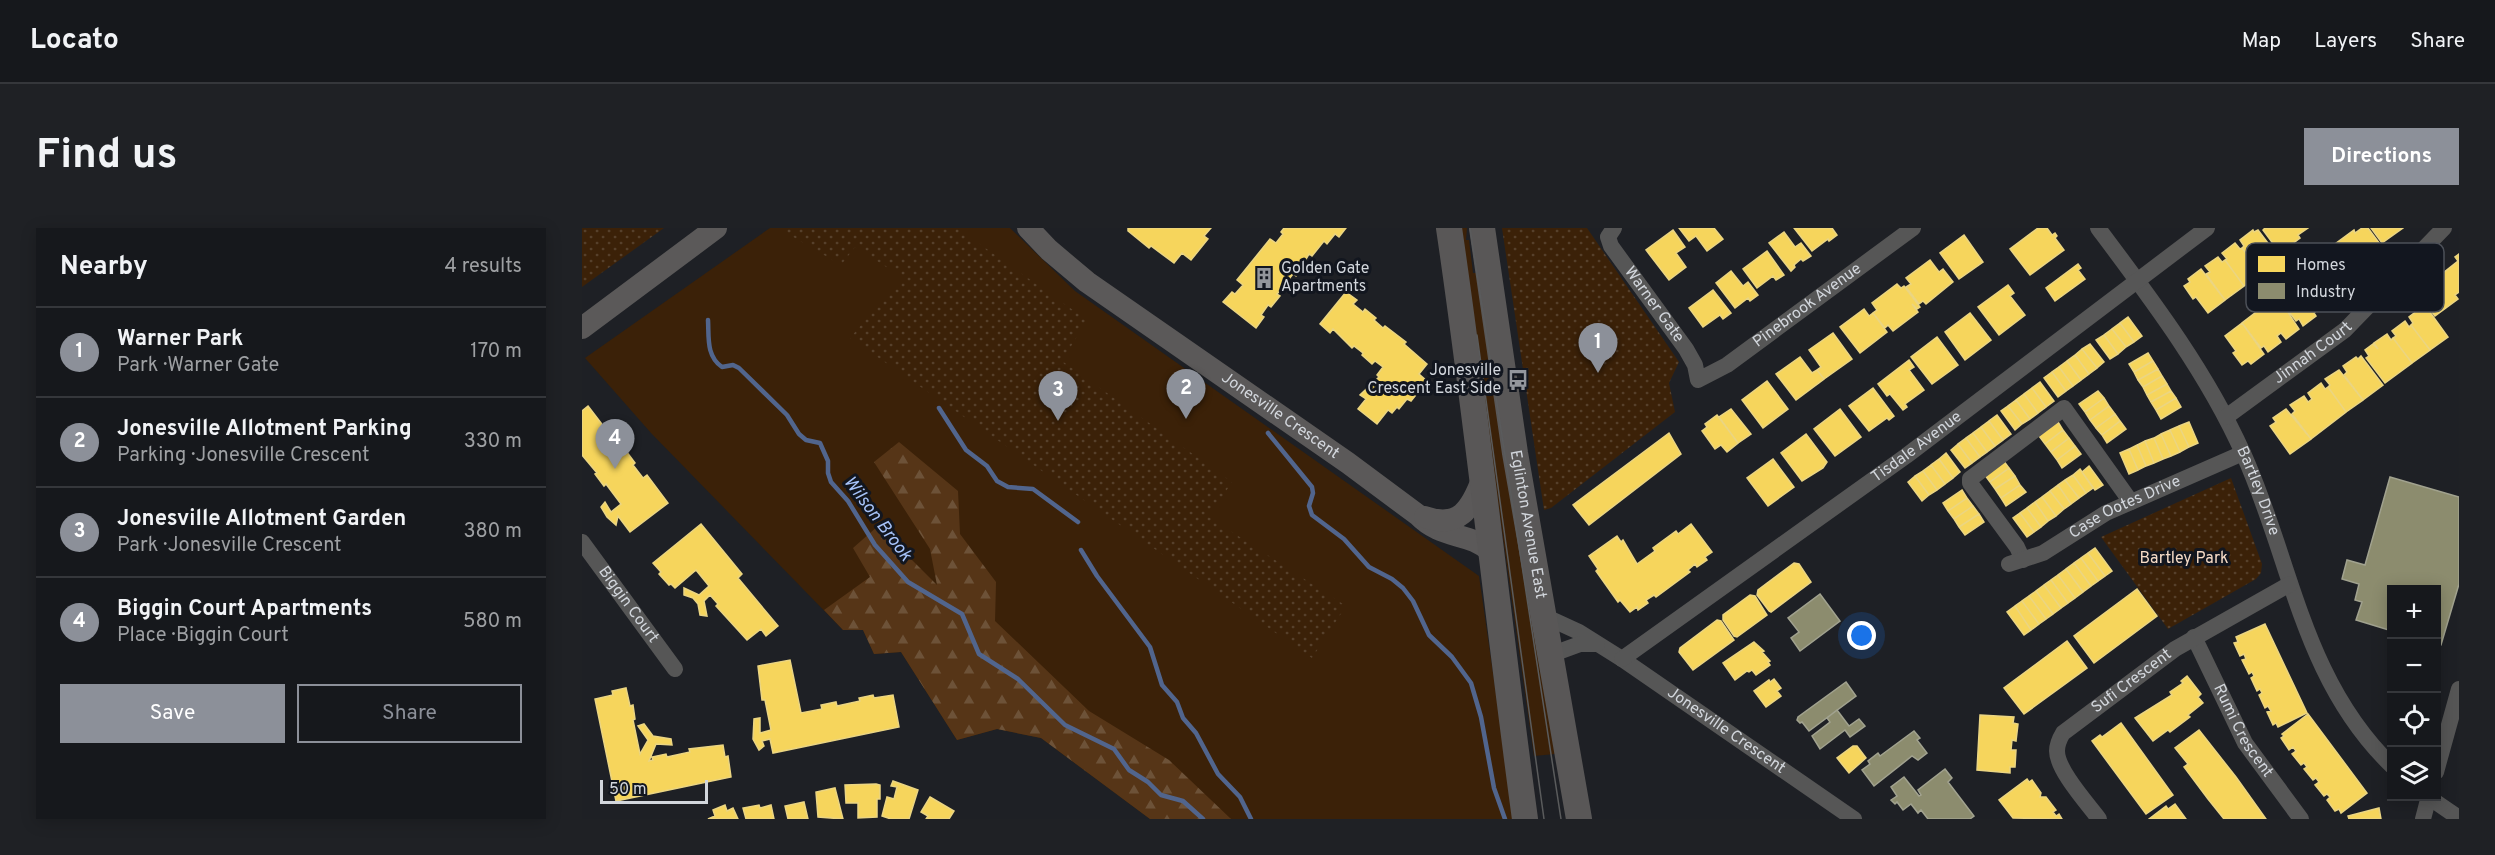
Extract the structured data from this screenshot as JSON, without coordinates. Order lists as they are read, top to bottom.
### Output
{
  "streets": {
    "main road": ["Eglinton Avenue East"],
    "street": [
      "Warner Gate",
      "Pinebrook Avenue",
      "Jinnah Court",
      "Jonesville Crescent",
      "Tisdale Avenue",
      "Bartley Drive",
      "Case Ootes Drive",
      "Biggin Court",
      "Sufi Crescent",
      "Rumi Crescent"
    ]
  },
  "crossings": [
    ["Warner Gate", "Pinebrook Avenue"],
    ["Jinnah Court", "Bartley Drive"],
    ["Jonesville Crescent", "Tisdale Avenue"],
    ["Jonesville Crescent", "Eglinton Avenue East"],
    ["Tisdale Avenue", "Bartley Drive"],
    ["Bartley Drive", "Case Ootes Drive"],
    ["Bartley Drive", "Sufi Crescent"],
    ["Sufi Crescent", "Rumi Crescent"]
  ],
  "water": ["Wilson Brook"],
  "parks": ["Bartley Park"],
  "places": {
    "building": ["Golden Gate Apartments"],
    "bus stop": ["Jonesville Crescent East Side"]
  },
  "legend": ["Homes", "Industry"],
  "scale_bar": "50 m",
  "page": {
    "header": "Locato",
    "nav": ["Map", "Layers", "Share"],
    "buttons": [
      "Directions",
      ["Save", "Share"]
    ],
    "title": "Find us",
    "heading": ["Nearby", "4 results"],
    "list": [
      {
        "mark": "1",
        "name": "Warner Park",
        "note": "Park · Warner Gate",
        "value": "170 m"
      },
      {
        "mark": "2",
        "name": "Jonesville Allotment Parking",
        "note": "Parking · Jonesville Crescent",
        "value": "330 m"
      },
      {
        "mark": "3",
        "name": "Jonesville Allotment Garden",
        "note": "Park · Jonesville Crescent",
        "value": "380 m"
      },
      {
        "mark": "4",
        "name": "Biggin Court Apartments",
        "note": "Place · Biggin Court",
        "value": "580 m"
      }
    ],
    "pins": [
      "1",
      "2",
      "3",
      "4"
    ],
    "map_buttons": ["+", "−"],
    "scale": "50 m"
  }
}
